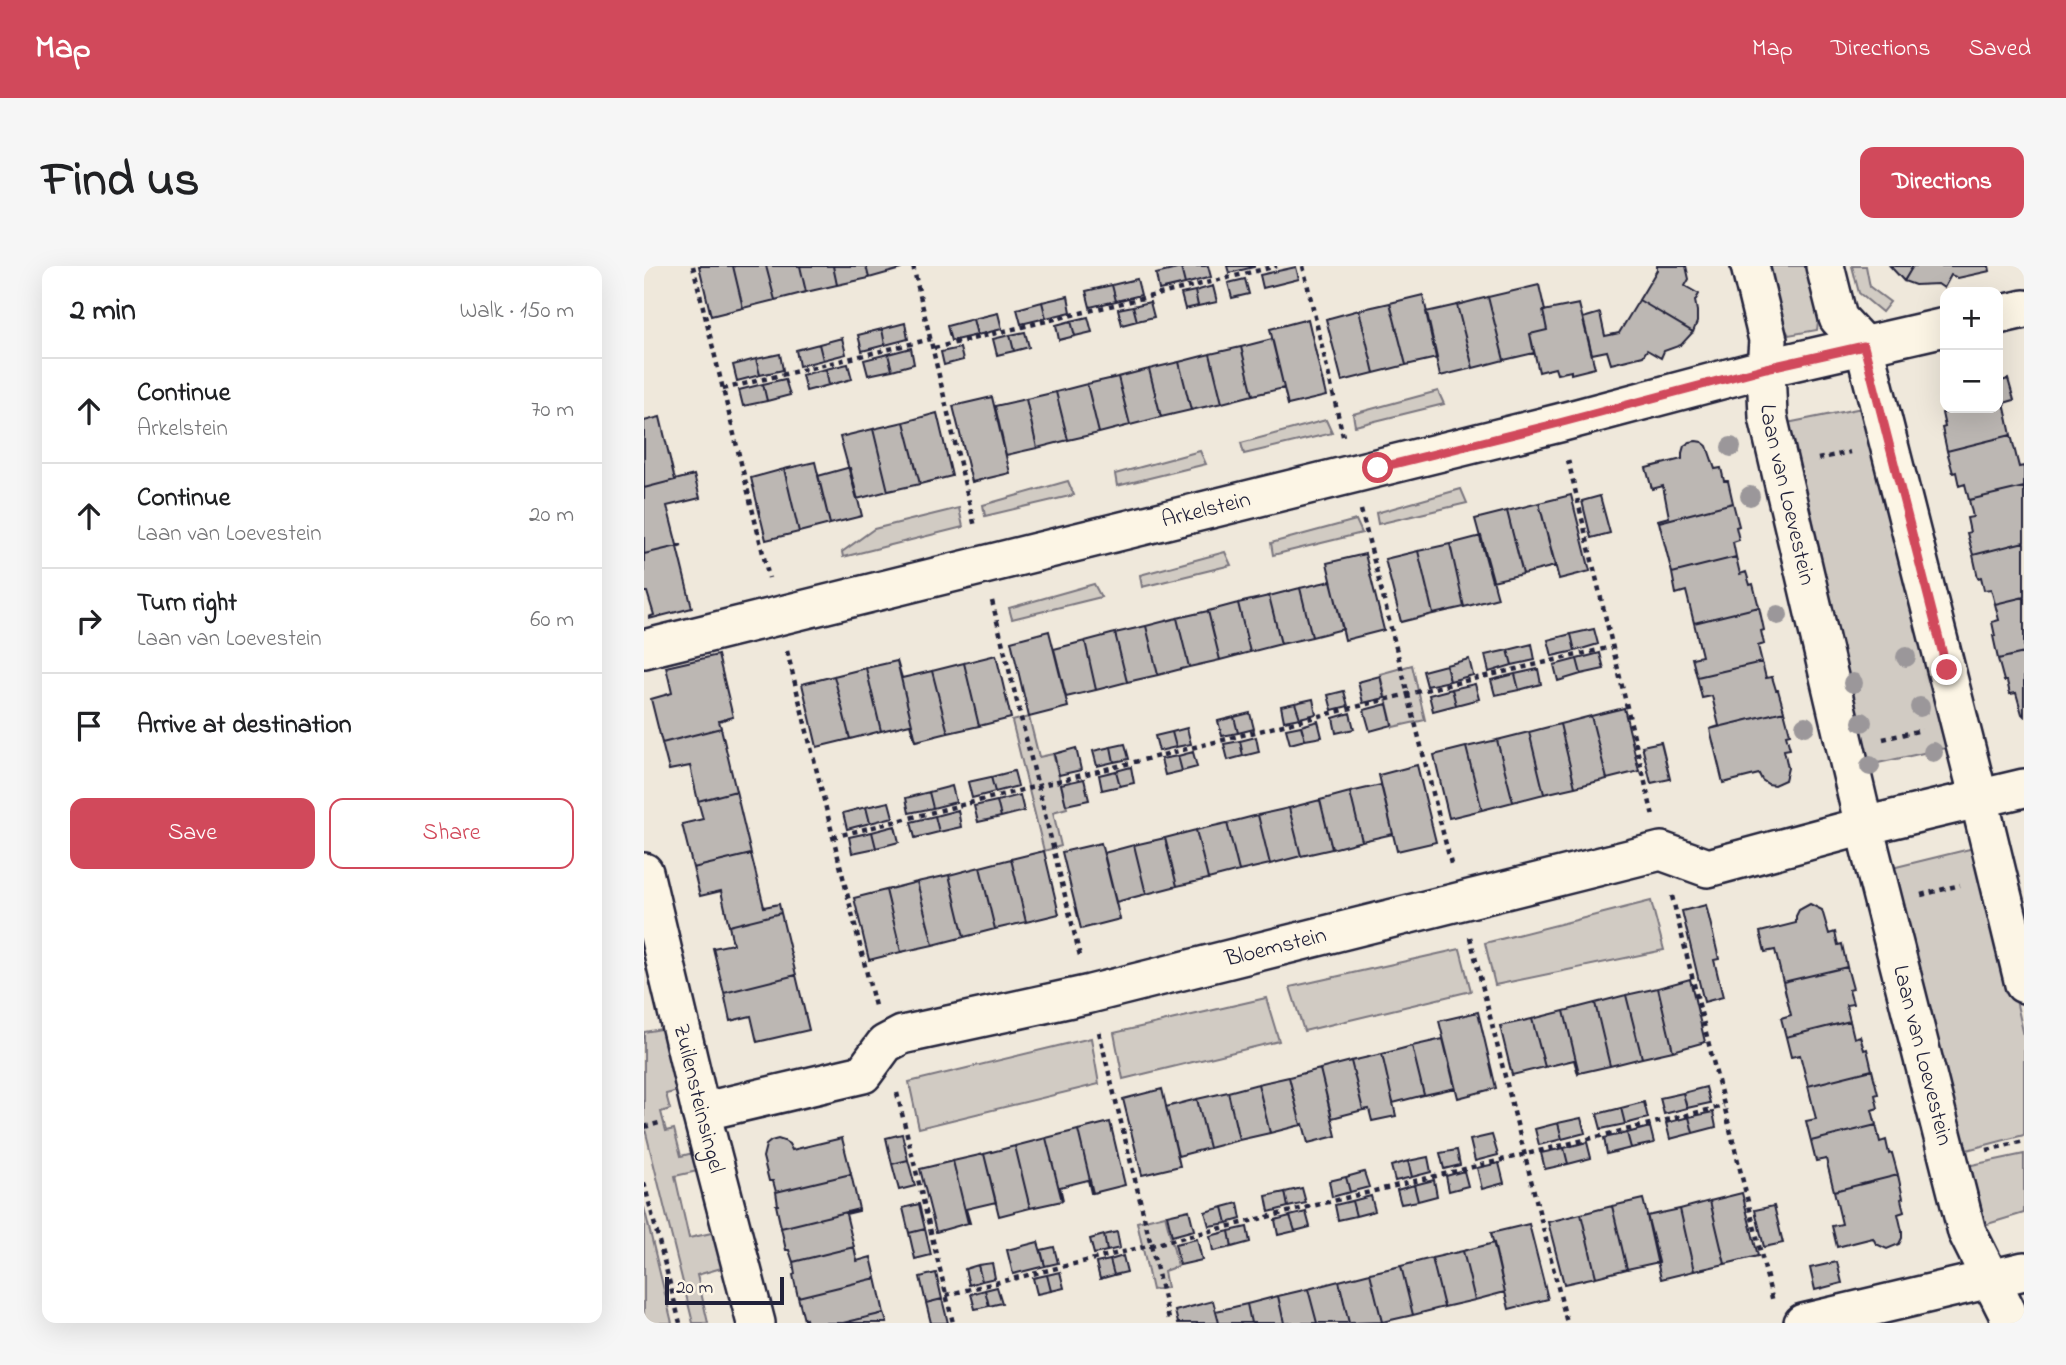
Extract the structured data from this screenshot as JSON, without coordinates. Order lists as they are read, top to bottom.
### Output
{
  "streets": {
    "street": [
      "Laan van Loevestein",
      "Arkelstein",
      "Bloemstein",
      "Zuilensteinsingel"
    ]
  },
  "crossings": [
    ["Laan van Loevestein", "Arkelstein"],
    ["Laan van Loevestein", "Bloemstein"]
  ],
  "scale_bar": "20 m",
  "page": {
    "header": "Map",
    "nav": ["Map", "Directions", "Saved"],
    "title": "Find us",
    "buttons": [
      "Directions",
      ["Save", "Share"]
    ],
    "heading": ["2 min", "Walk · 150 m"],
    "map_buttons": ["+", "−"],
    "list": [
      ["Continue", "Arkelstein", "70 m"],
      ["Continue", "Laan van Loevestein", "20 m"],
      ["Turn right", "Laan van Loevestein", "60 m"],
      "Arrive at destination"
    ],
    "scale": "20 m"
  }
}
